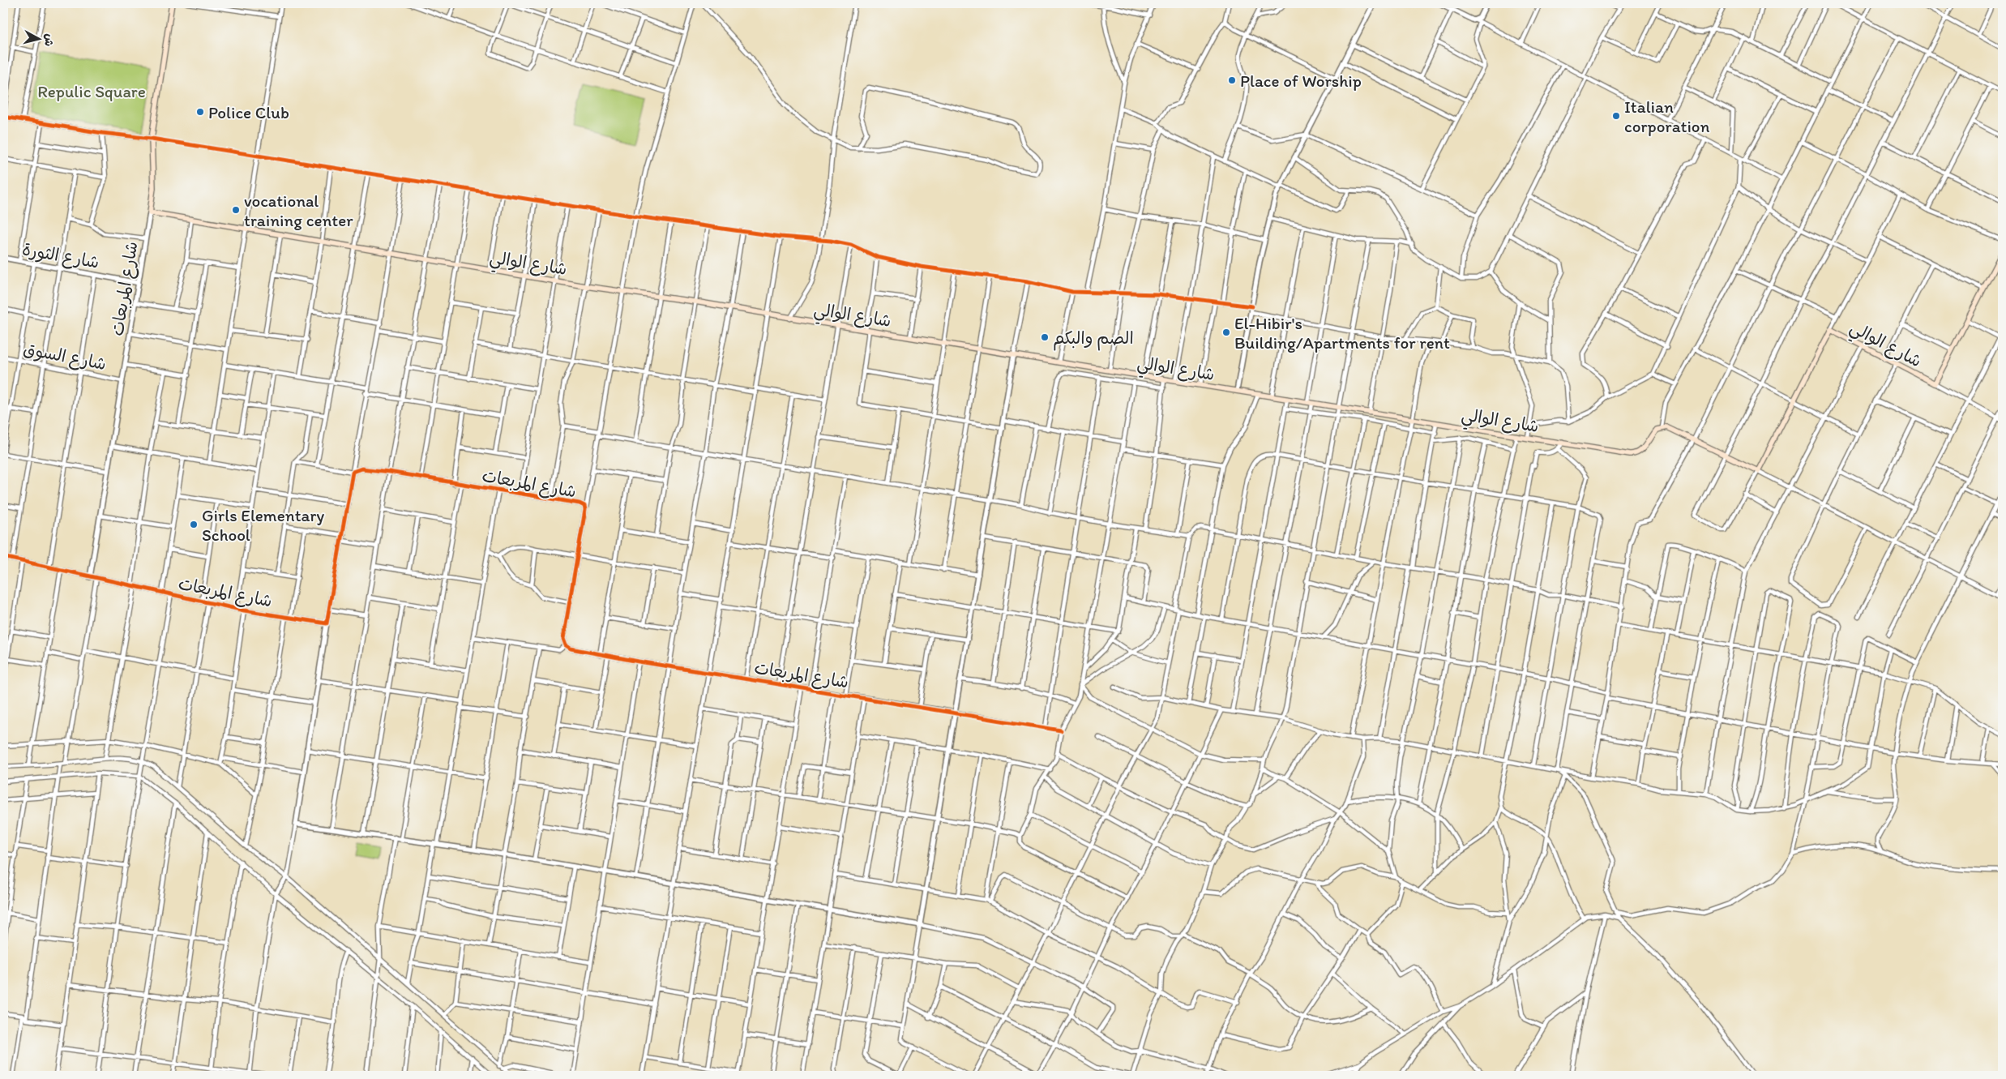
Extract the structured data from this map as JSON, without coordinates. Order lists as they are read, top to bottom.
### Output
{
  "streets": {
    "main road": ["شارع الوالي", "شارع المربعات"],
    "street": ["شارع الثورة", "شارع السوق"]
  },
  "crossings": [
    ["شارع الثورة", "شارع المربعات"],
    ["شارع الوالي", "شارع المربعات"],
    ["شارع المربعات", "شارع السوق"]
  ],
  "parks": ["Repulic Square"],
  "places": [
    "Place of Worship",
    "Police Club",
    "Italian corporation",
    "vocational training center",
    "El-Hibir's Building/Apartments for rent",
    "الصم والبكم",
    "Girls Elementary School"
  ],
  "north": "right"
}
